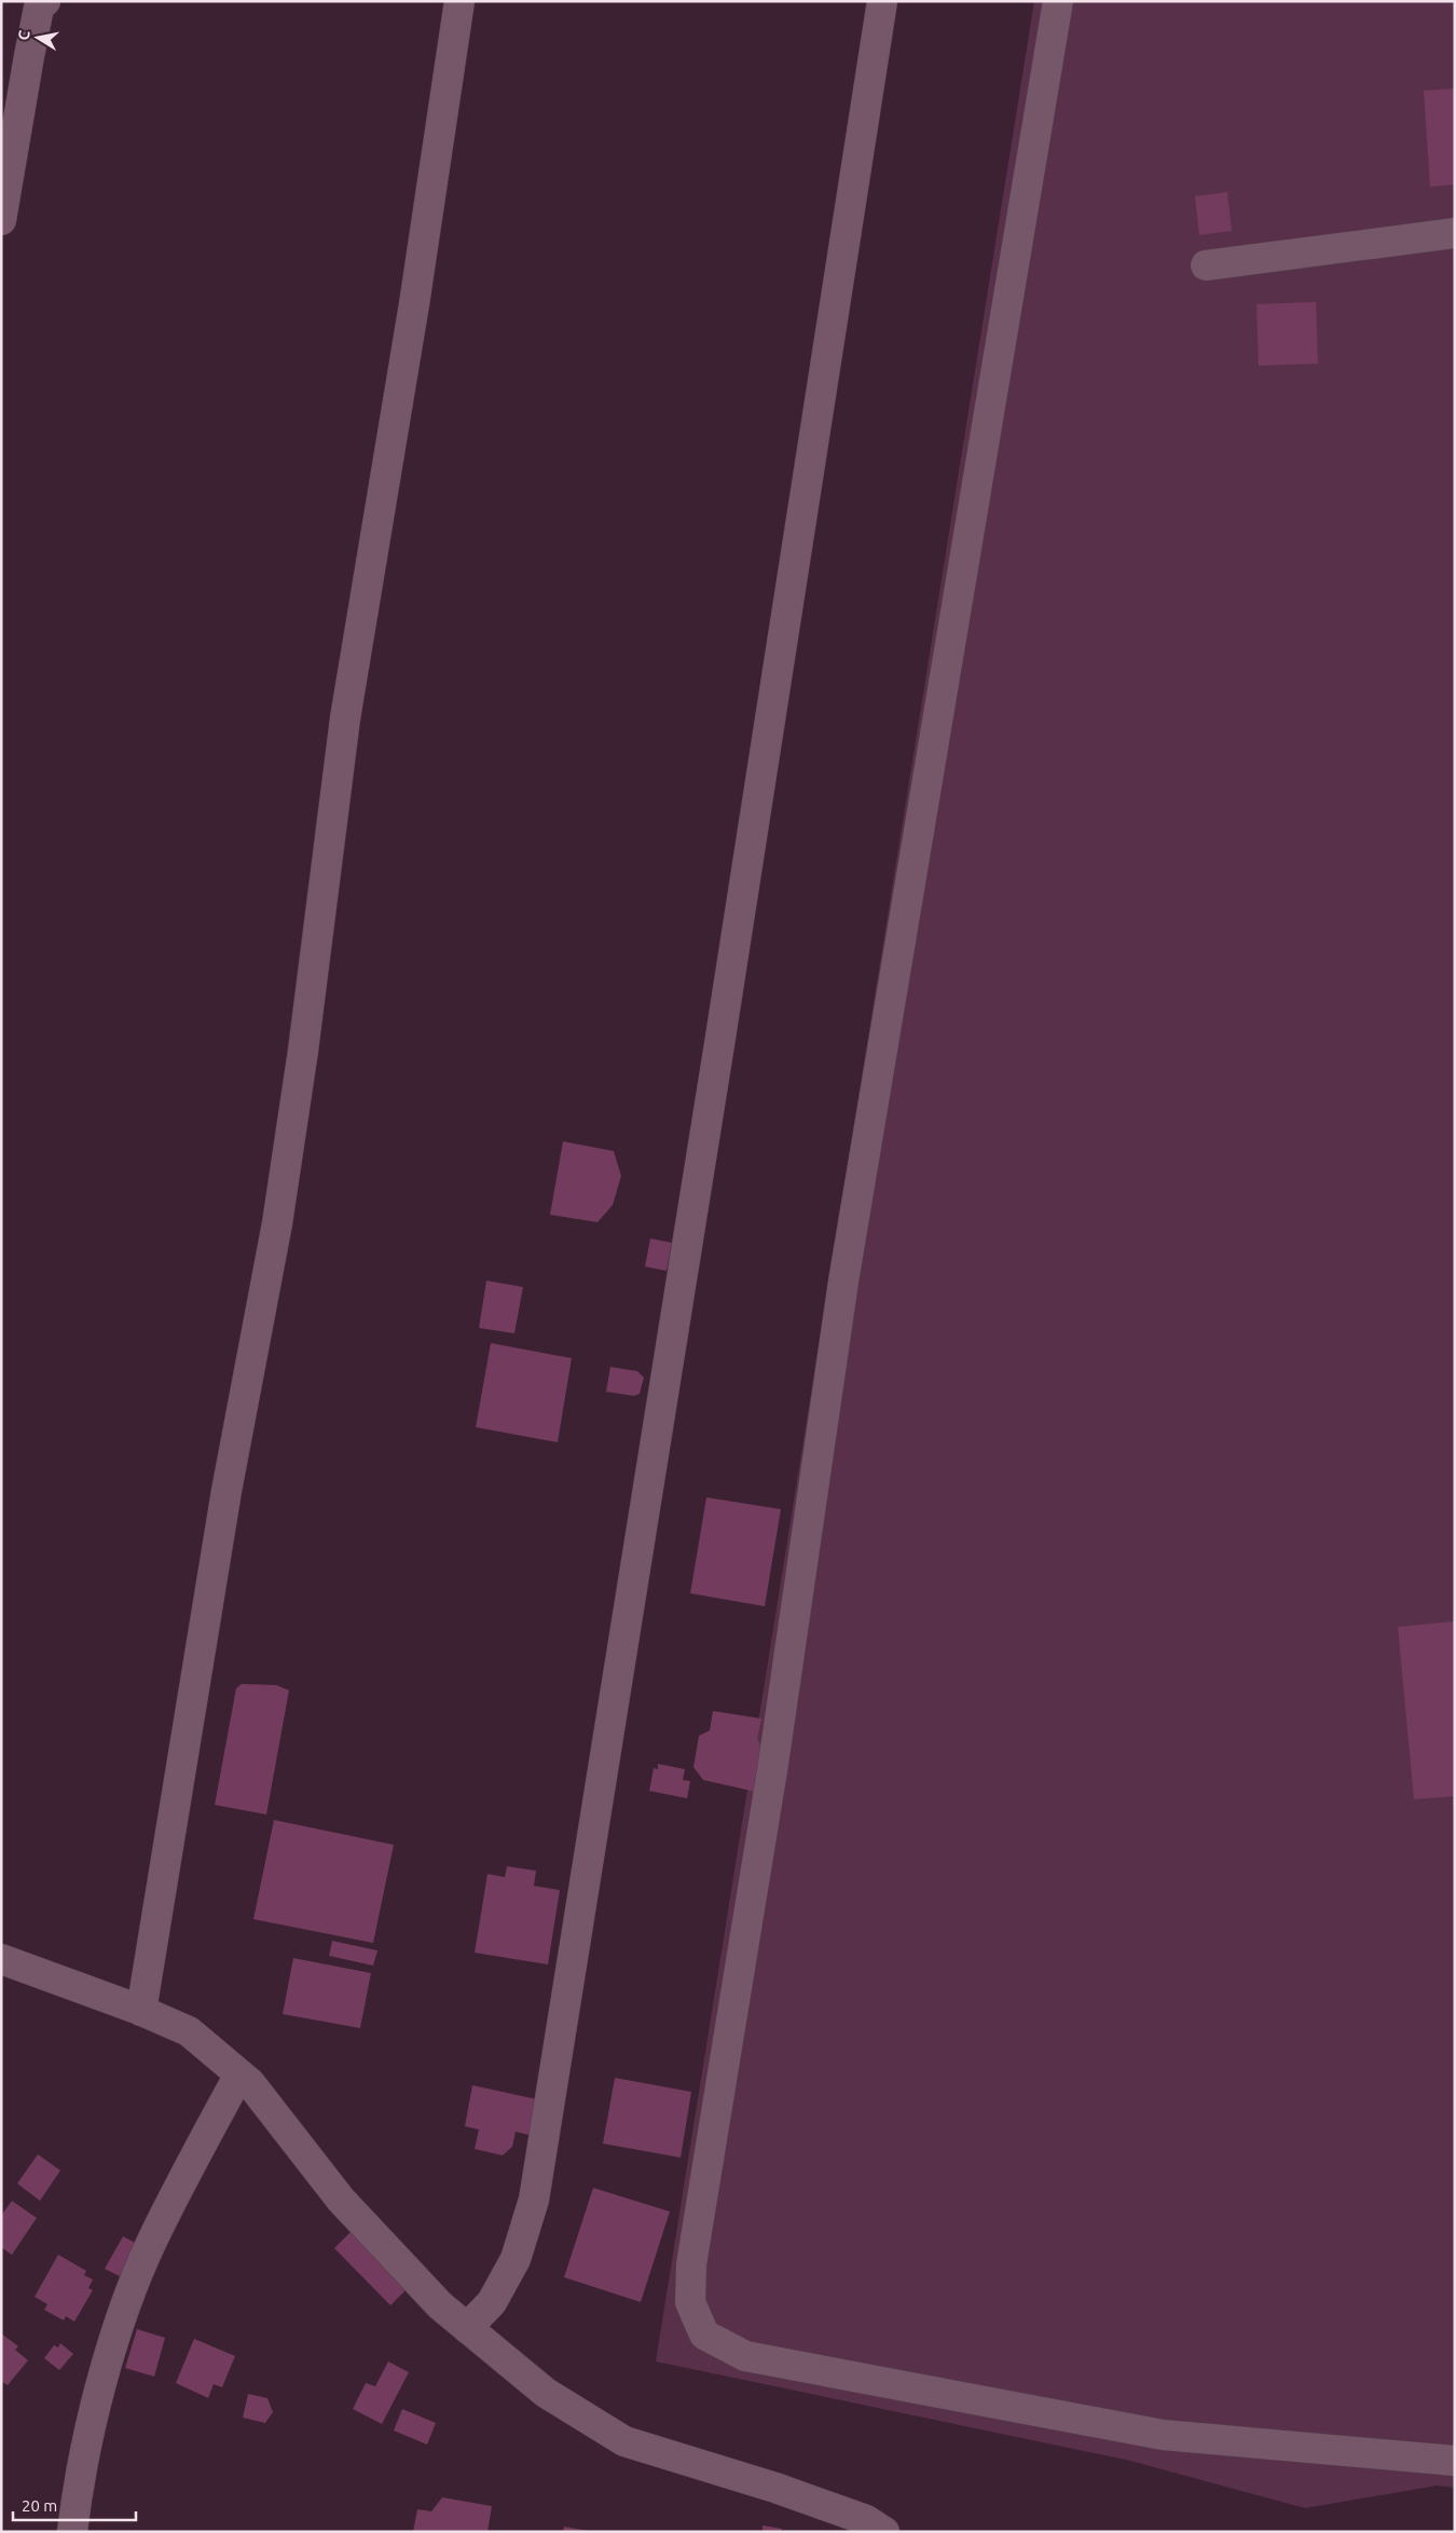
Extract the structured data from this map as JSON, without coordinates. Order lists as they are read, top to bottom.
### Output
{
  "scale_bar": "20 m",
  "north": "left"
}
